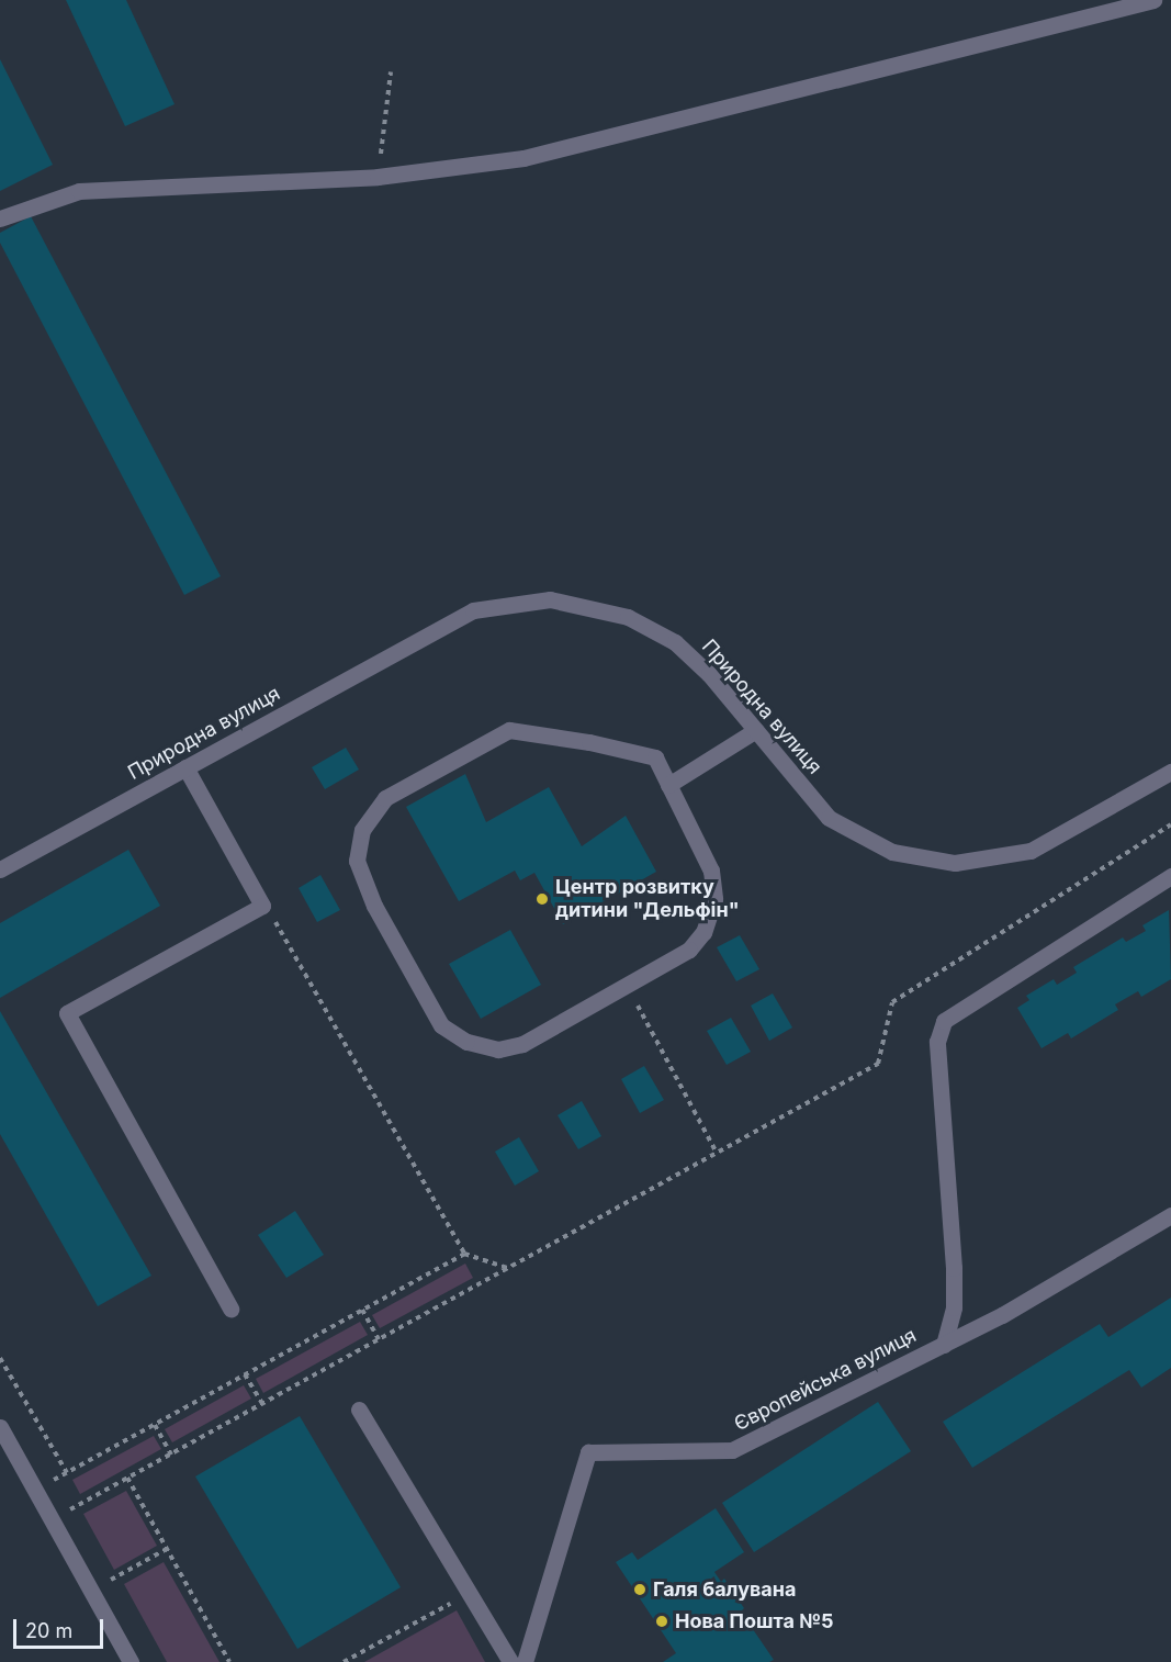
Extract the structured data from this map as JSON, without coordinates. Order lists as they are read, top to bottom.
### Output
{
  "streets": {
    "street": ["Природна вулиця", "Європейська вулиця"]
  },
  "places": ["Центр розвитку дитини \"Дельфін\"", "Галя балувана", "Нова Пошта №5"],
  "scale_bar": "20 m"
}
